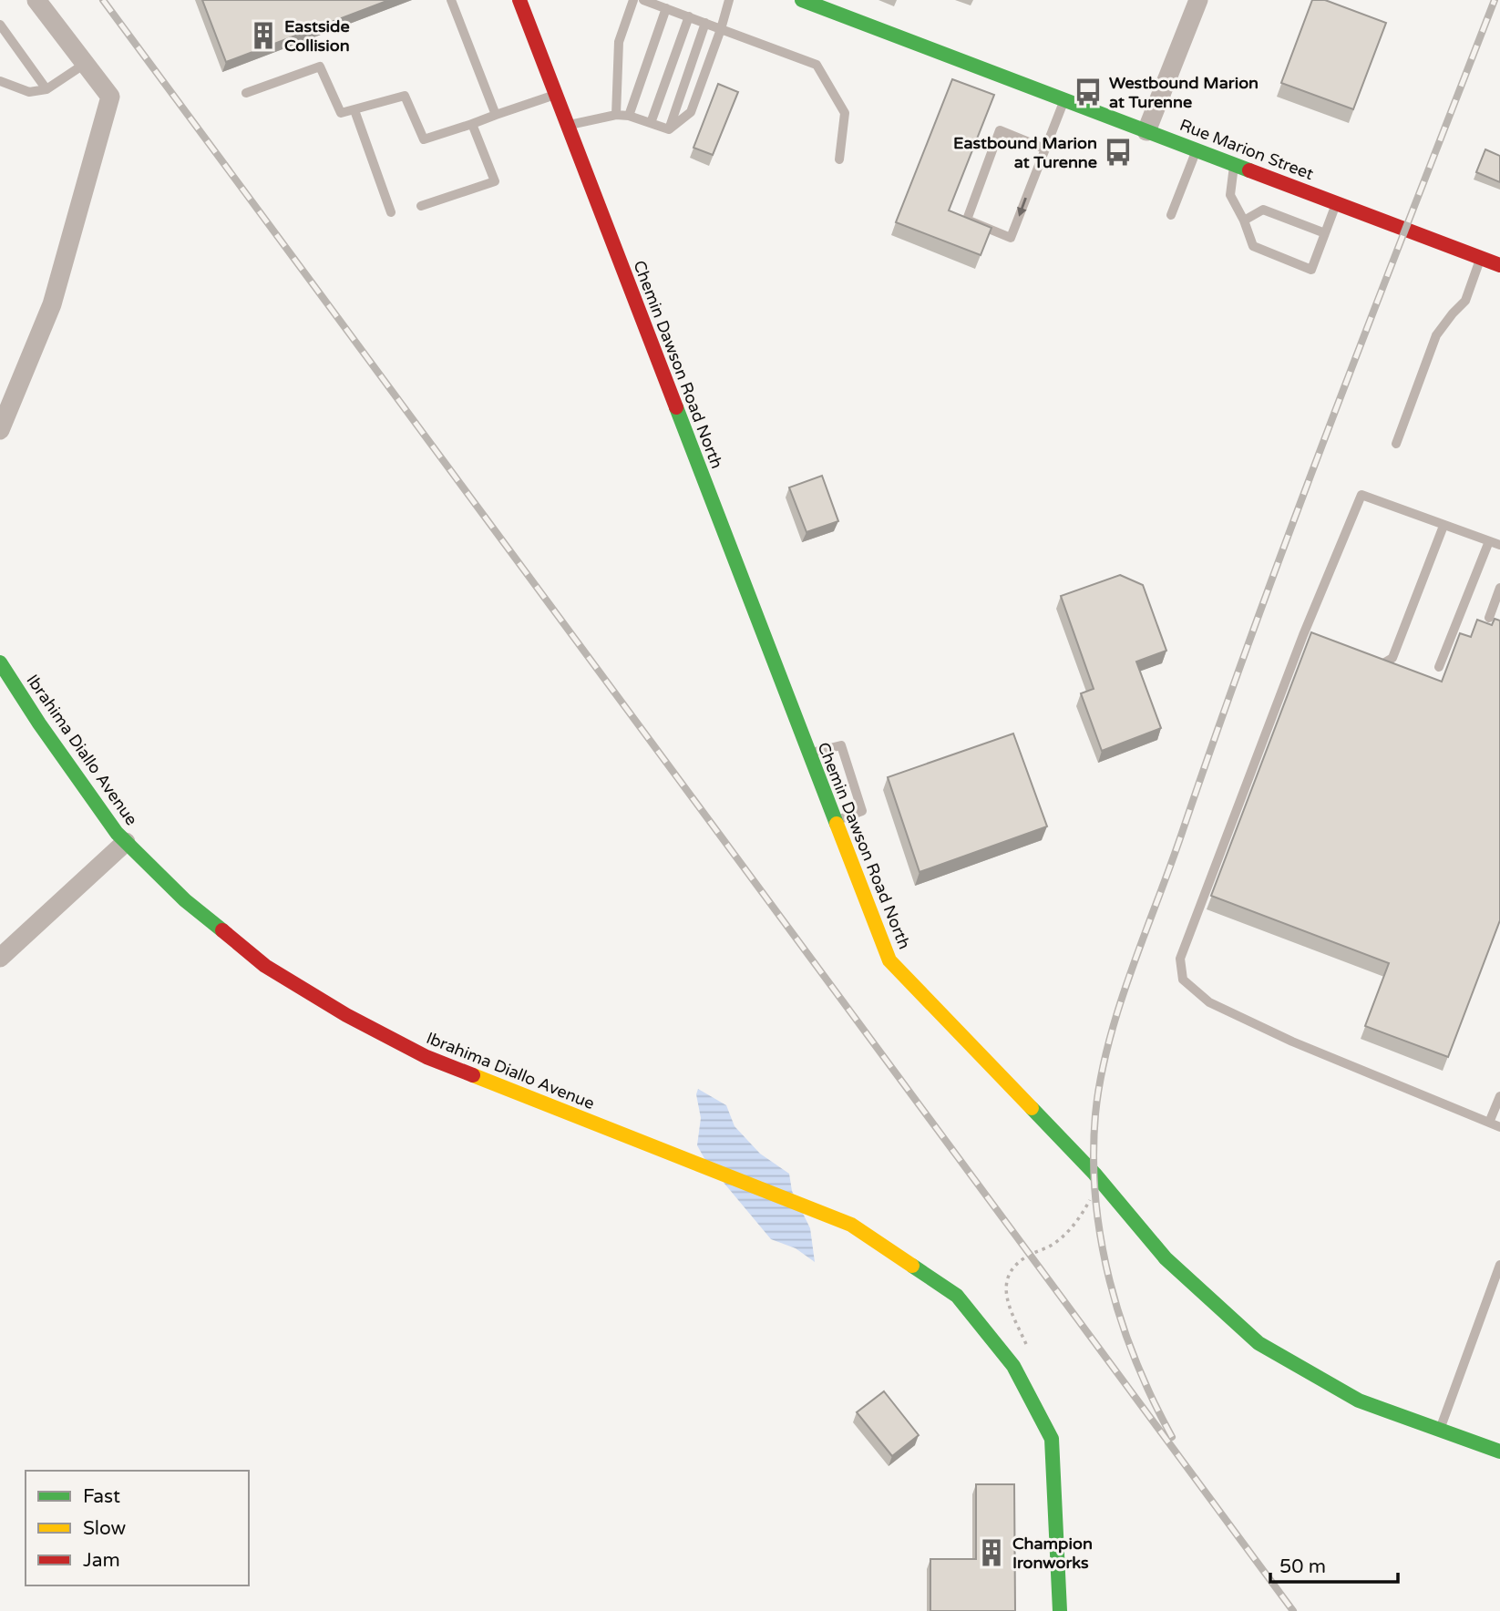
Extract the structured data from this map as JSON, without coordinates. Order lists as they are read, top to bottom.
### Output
{
  "streets": {
    "street": ["Rue Marion Street", "Chemin Dawson Road North", "Ibrahima Diallo Avenue"]
  },
  "places": {
    "building": ["Eastside Collision", "Champion Ironworks"],
    "bus stop": ["Westbound Marion at Turenne", "Eastbound Marion at Turenne"]
  },
  "legend": ["Fast", "Slow", "Jam"],
  "scale_bar": "50 m"
}
